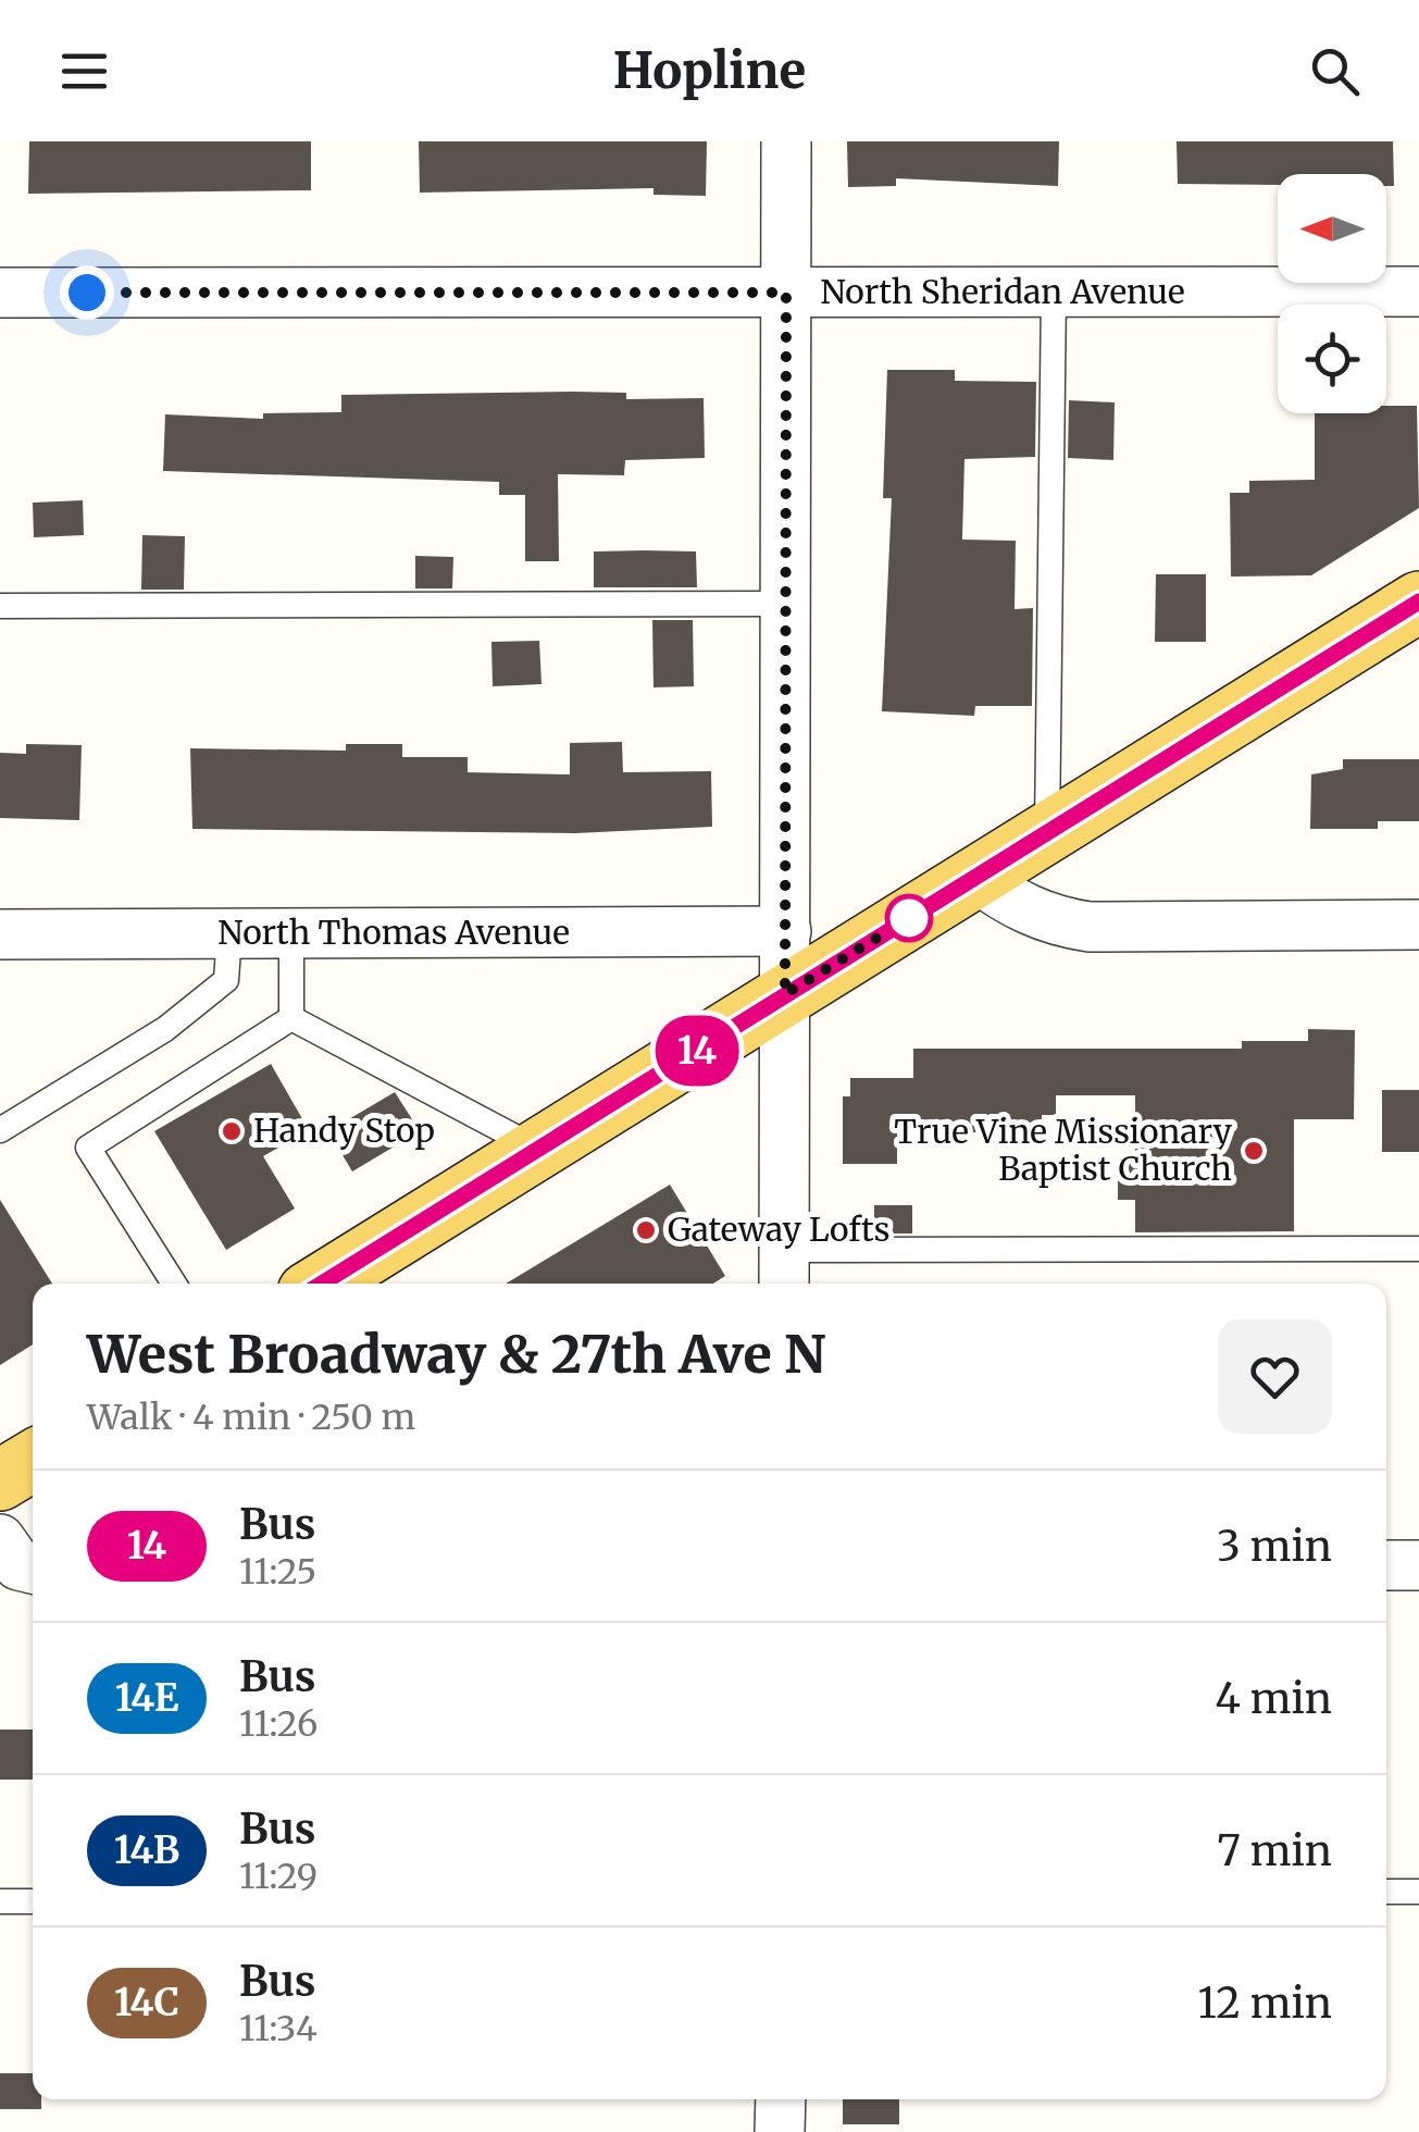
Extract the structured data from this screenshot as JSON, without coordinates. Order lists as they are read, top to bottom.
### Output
{
  "streets": {
    "street": ["North Sheridan Avenue", "North Thomas Avenue"]
  },
  "places": ["Handy Stop", "True Vine Missionary Baptist Church", "Gateway Lofts"],
  "lines": ["bus line 14"],
  "north": "left",
  "page": {
    "header": "Hopline",
    "on_map": "14",
    "heading": ["West Broadway & 27th Ave N", "Walk · 4 min · 250 m"],
    "list": [
      {
        "mark": "14",
        "name": "Bus",
        "note": "11:25",
        "value": "3 min"
      },
      {
        "mark": "14E",
        "name": "Bus",
        "note": "11:26",
        "value": "4 min"
      },
      {
        "mark": "14B",
        "name": "Bus",
        "note": "11:29",
        "value": "7 min"
      },
      {
        "mark": "14C",
        "name": "Bus",
        "note": "11:34",
        "value": "12 min"
      }
    ]
  }
}
